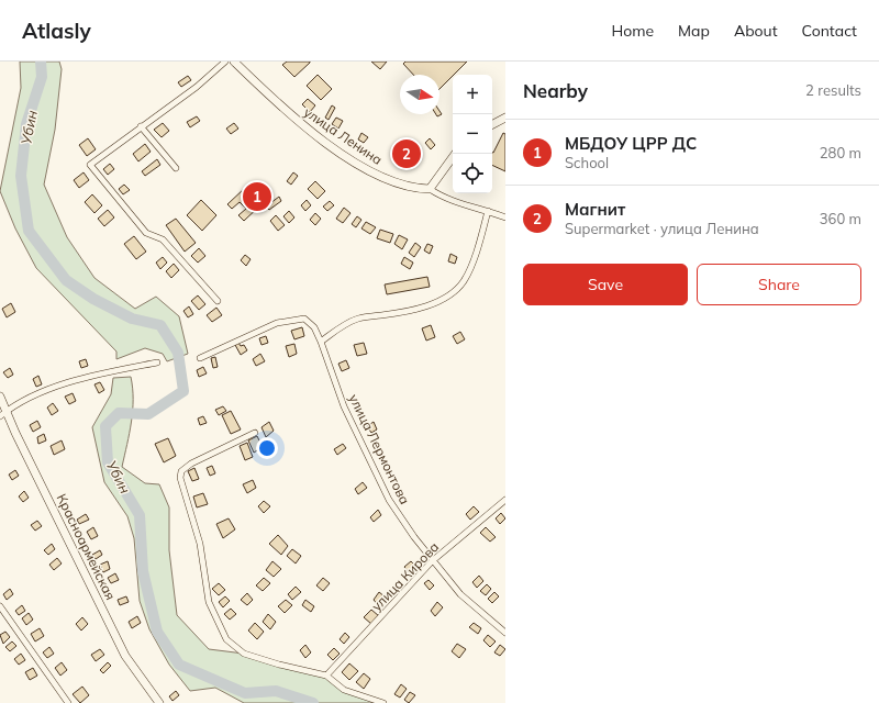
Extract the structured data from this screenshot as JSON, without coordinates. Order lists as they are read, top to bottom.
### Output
{
  "streets": {
    "street": [
      "улица Ленина",
      "улица Лермонтова",
      "Красноармейская",
      "улица Кирова"
    ]
  },
  "crossings": [
    ["улица Лермонтова", "улица Кирова"]
  ],
  "water": ["Убин"],
  "north": "right",
  "page": {
    "header": "Atlasly",
    "nav": [
      "Home",
      "Map",
      "About",
      "Contact"
    ],
    "heading": ["Nearby", "2 results"],
    "map_buttons": ["+", "−"],
    "list": [
      {
        "mark": "1",
        "name": "МБДОУ ЦРР ДС",
        "note": "School",
        "value": "280 m"
      },
      {
        "mark": "2",
        "name": "Магнит",
        "note": "Supermarket · улица Ленина",
        "value": "360 m"
      }
    ],
    "pins": ["2", "1"],
    "buttons": ["Save", "Share"]
  }
}
